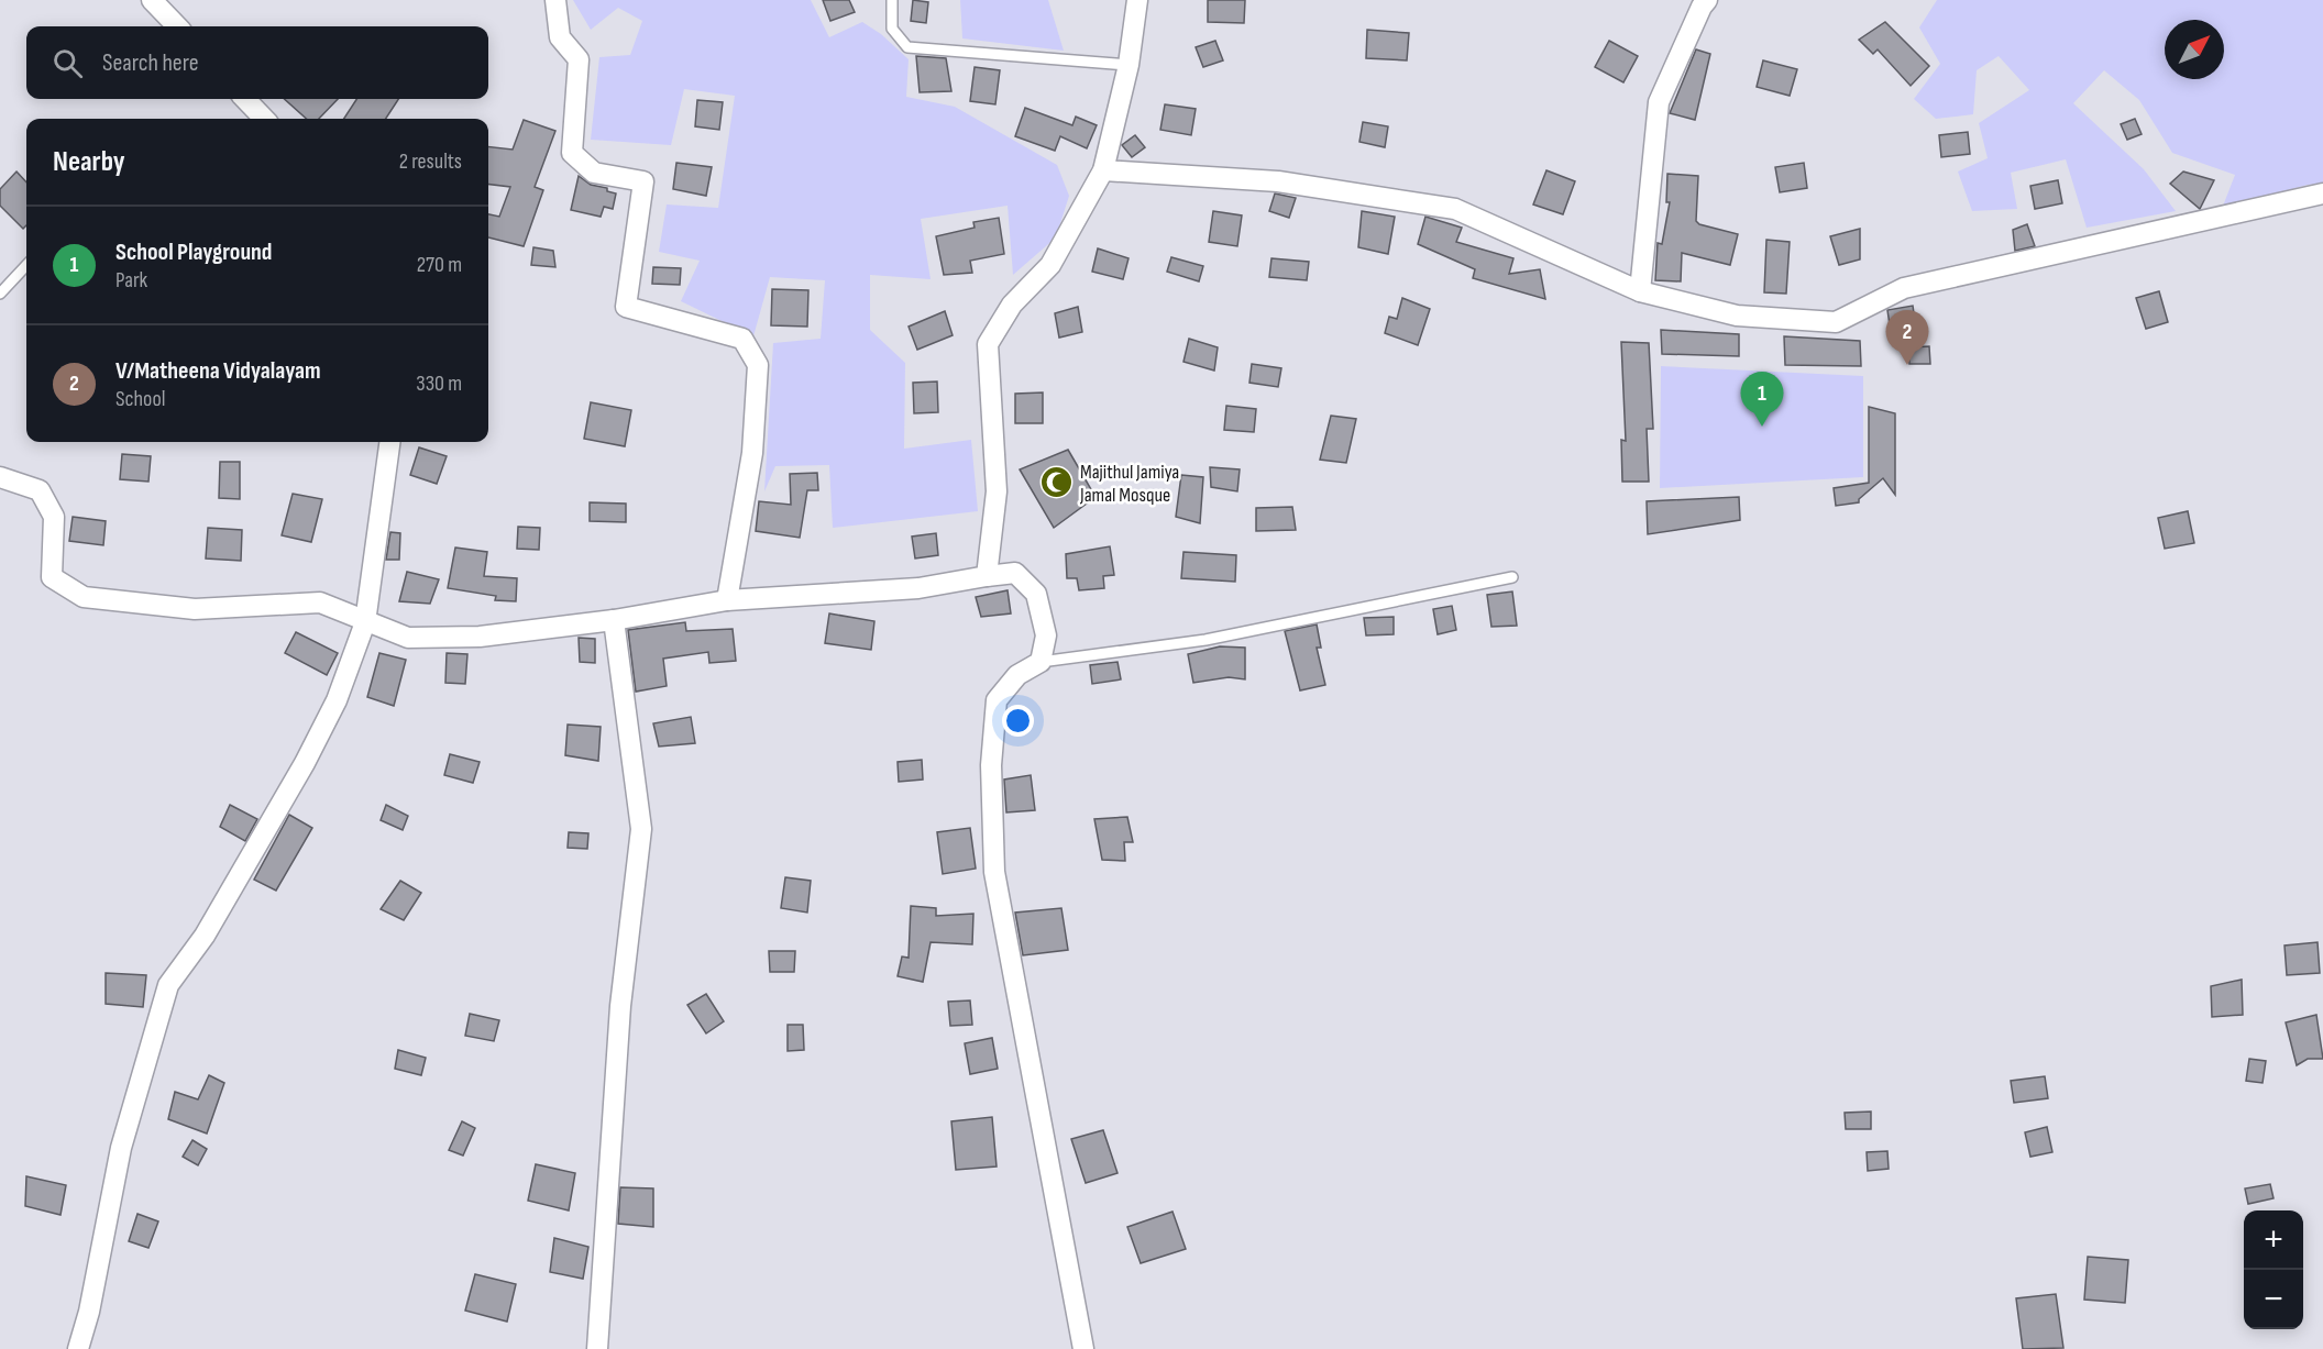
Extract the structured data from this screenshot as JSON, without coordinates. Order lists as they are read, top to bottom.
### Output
{
  "places": {
    "mosque": ["Majithul Jamiya Jamal Mosque"]
  },
  "north": "top right",
  "page": {
    "search": "Search here",
    "heading": ["Nearby", "2 results"],
    "list": [
      {
        "mark": "1",
        "name": "School Playground",
        "note": "Park",
        "value": "270 m"
      },
      {
        "mark": "2",
        "name": "V/Matheena Vidyalayam",
        "note": "School",
        "value": "330 m"
      }
    ],
    "pins": ["2", "1"],
    "map_buttons": ["+", "−"]
  }
}
